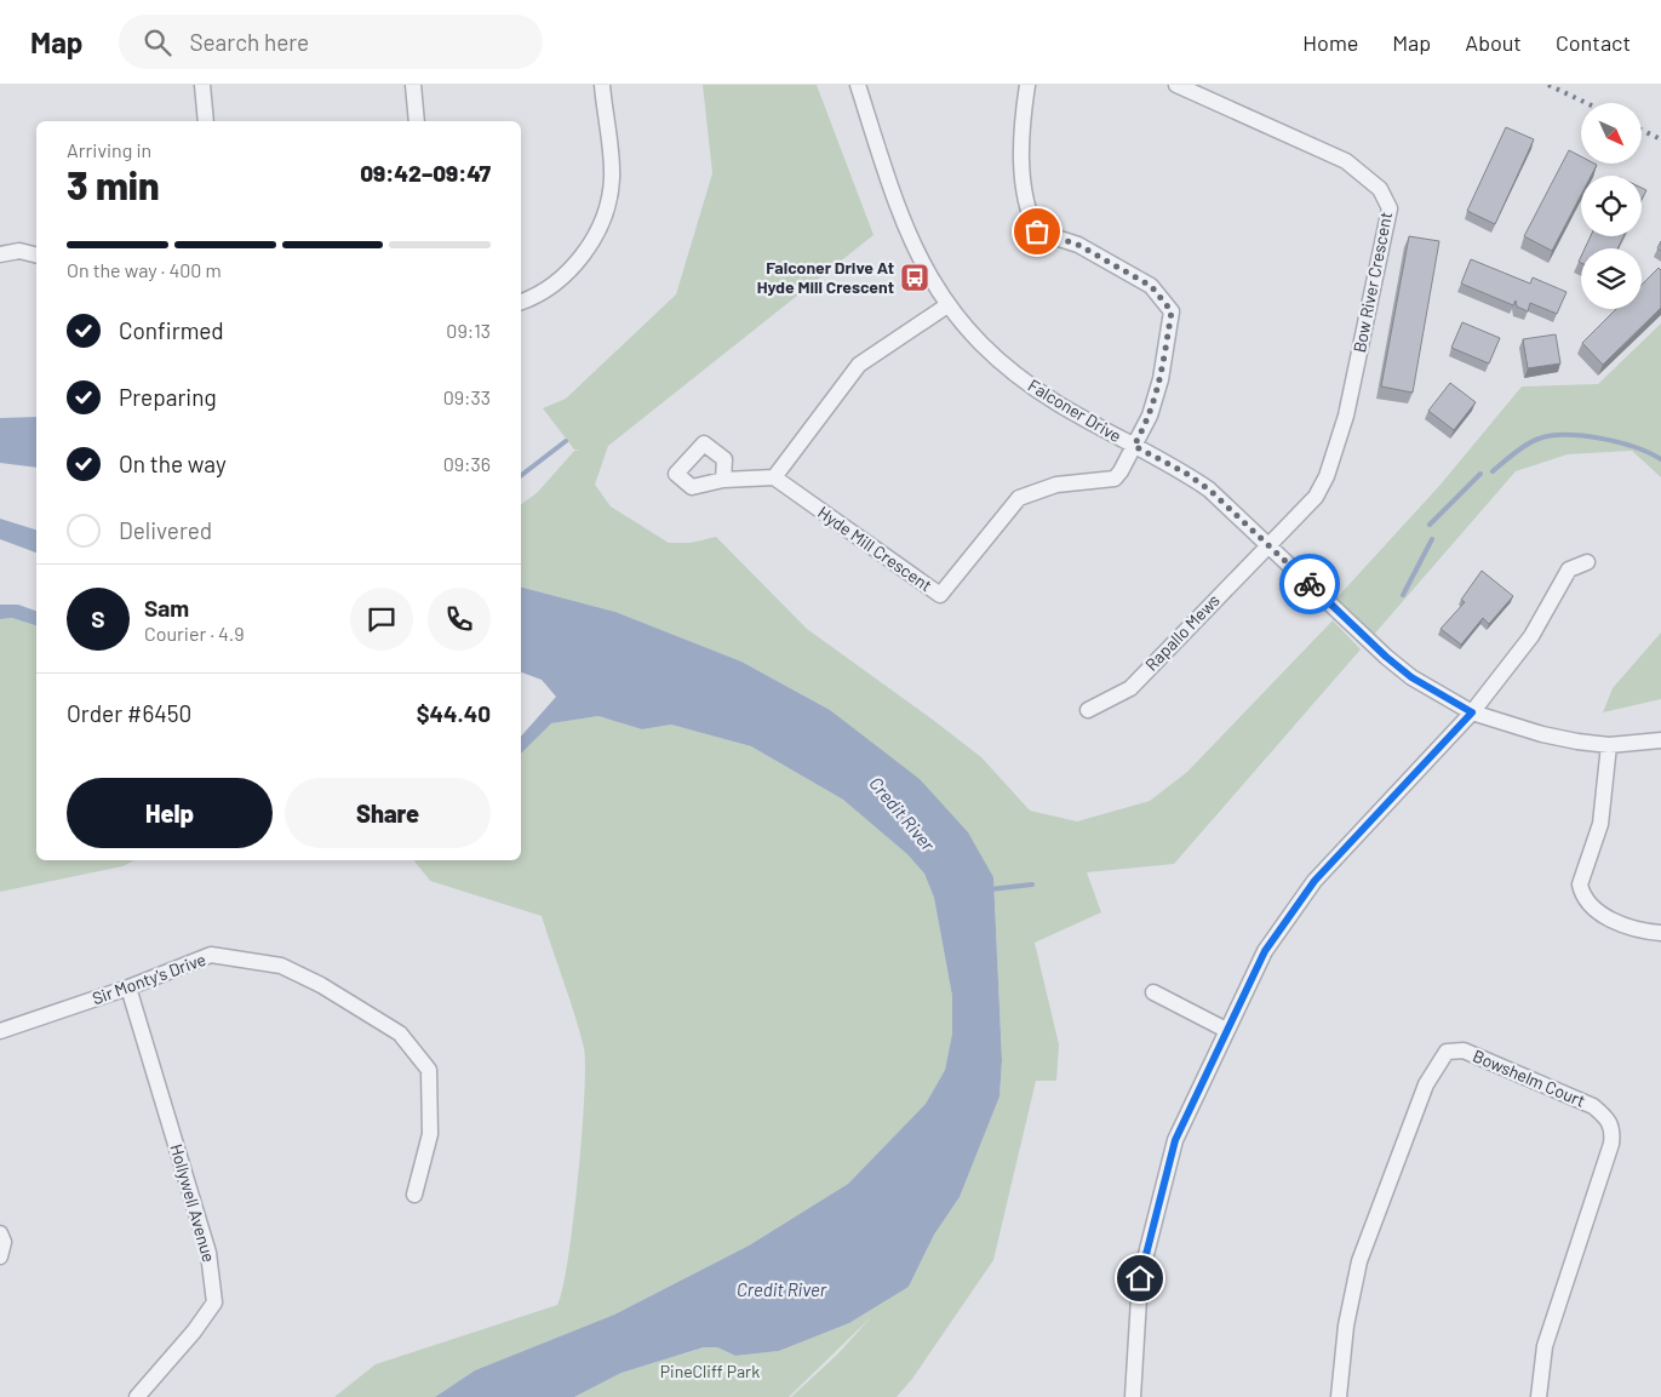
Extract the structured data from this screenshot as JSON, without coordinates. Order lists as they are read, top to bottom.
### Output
{
  "streets": {
    "street": [
      "Bow River Crescent",
      "Falconer Drive",
      "Hyde Mill Crescent",
      "Rapallo Mews",
      "Sir Monty's Drive",
      "Bowshelm Court",
      "Hollywell Avenue"
    ]
  },
  "crossings": [
    ["Bow River Crescent", "Falconer Drive"],
    ["Bow River Crescent", "Rapallo Mews"],
    ["Falconer Drive", "Hyde Mill Crescent"],
    ["Falconer Drive", "Rapallo Mews"],
    ["Sir Monty's Drive", "Hollywell Avenue"]
  ],
  "water": ["Credit River"],
  "parks": ["PineCliff Park"],
  "places": {
    "bus stop": ["Falconer Drive At Hyde Mill Crescent"]
  },
  "north": "bottom right",
  "page": {
    "header": "Map",
    "search": "Search here",
    "nav": [
      "Home",
      "Map",
      "About",
      "Contact"
    ],
    "heading": ["3 min", "Arriving in", "09:42–09:47"],
    "panel": [
      "Sam",
      "Courier · 4.9",
      "Order #6450",
      "$44.40"
    ],
    "bar": "On the way · 400 m",
    "list": [
      ["Confirmed", "09:13"],
      ["Preparing", "09:33"],
      ["On the way", "09:36"],
      "Delivered"
    ],
    "round": "S",
    "buttons": ["Help", "Share"]
  }
}
